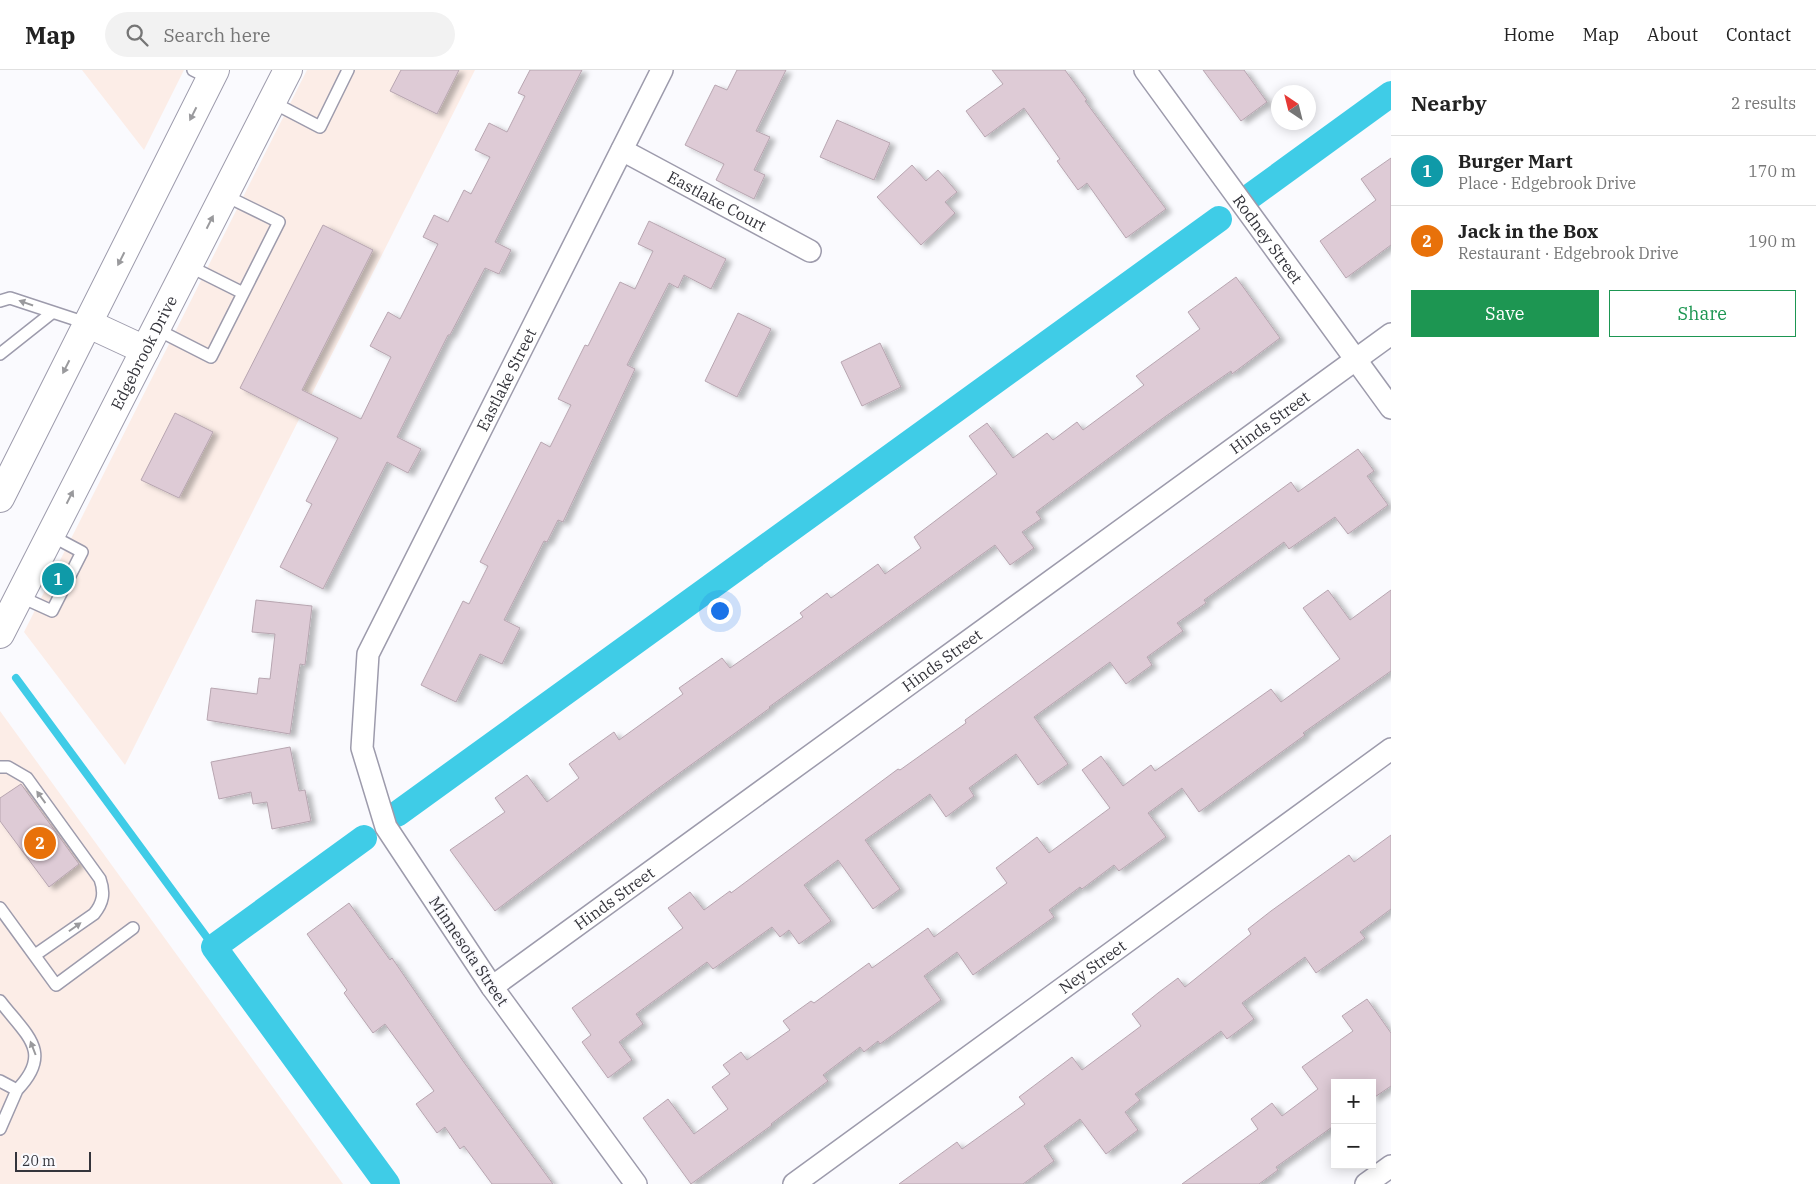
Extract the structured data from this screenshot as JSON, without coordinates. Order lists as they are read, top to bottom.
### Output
{
  "streets": {
    "main road": ["Edgebrook Drive"],
    "street": [
      "Eastlake Court",
      "Rodney Street",
      "Eastlake Street",
      "Hinds Street",
      "Minnesota Street",
      "Ney Street"
    ]
  },
  "crossings": [
    ["Eastlake Court", "Eastlake Street"],
    ["Rodney Street", "Hinds Street"],
    ["Eastlake Street", "Minnesota Street"],
    ["Hinds Street", "Minnesota Street"]
  ],
  "scale_bar": "20 m",
  "north": "top left",
  "page": {
    "header": "Map",
    "search": "Search here",
    "nav": [
      "Home",
      "Map",
      "About",
      "Contact"
    ],
    "heading": ["Nearby", "2 results"],
    "list": [
      {
        "mark": "1",
        "name": "Burger Mart",
        "note": "Place · Edgebrook Drive",
        "value": "170 m"
      },
      {
        "mark": "2",
        "name": "Jack in the Box",
        "note": "Restaurant · Edgebrook Drive",
        "value": "190 m"
      }
    ],
    "buttons": ["Save", "Share"],
    "pins": ["1", "2"],
    "map_buttons": ["+", "−"],
    "scale": "20 m"
  }
}
